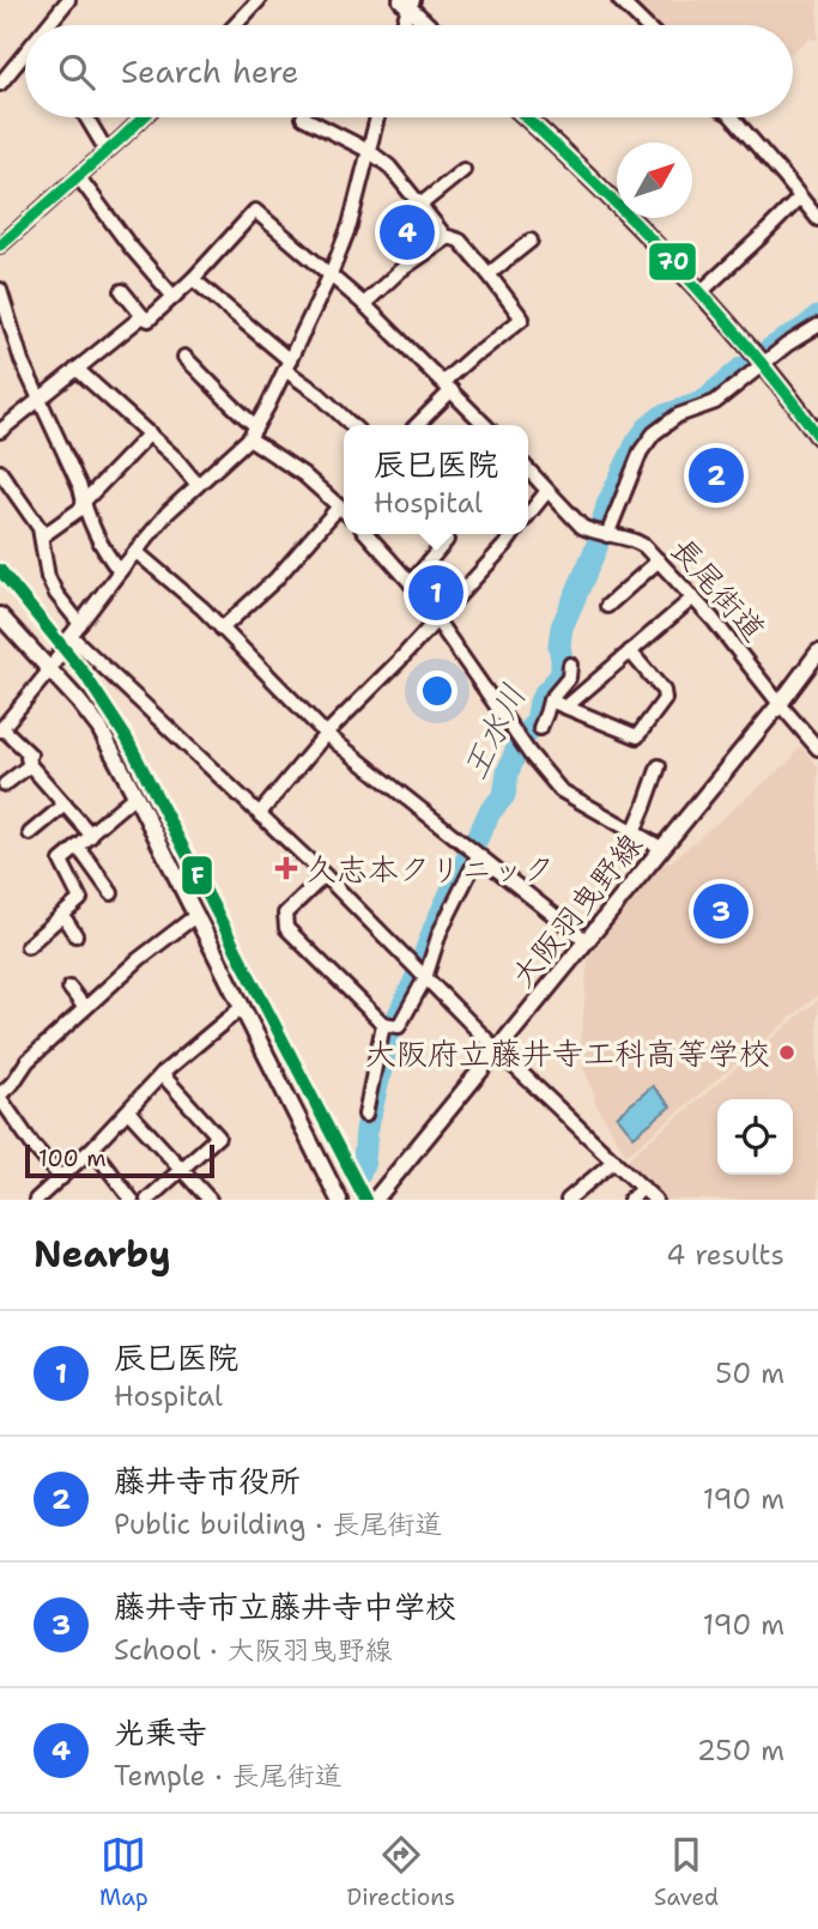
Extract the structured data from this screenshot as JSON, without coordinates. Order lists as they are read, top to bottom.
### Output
{
  "streets": {
    "main road": ["大阪羽曳野線"],
    "street": ["長尾街道"]
  },
  "crossings": [
    ["長尾街道", "大阪羽曳野線"]
  ],
  "water": ["王水川"],
  "places": {
    "health": ["久志本クリニック"],
    "other": ["大阪府立藤井寺工科高等学校"]
  },
  "lines": ["transit line 70", "transit line F"],
  "scale_bar": "100 m",
  "north": "top right",
  "page": {
    "search": "Search here",
    "pins": [
      "4",
      "2",
      "1",
      "3"
    ],
    "popup": ["辰巳医院", "Hospital"],
    "scale": "100 m",
    "heading": ["Nearby", "4 results"],
    "list": [
      {
        "mark": "1",
        "name": "辰巳医院",
        "note": "Hospital",
        "value": "50 m"
      },
      {
        "mark": "2",
        "name": "藤井寺市役所",
        "note": "Public building · 長尾街道",
        "value": "190 m"
      },
      {
        "mark": "3",
        "name": "藤井寺市立藤井寺中学校",
        "note": "School · 大阪羽曳野線",
        "value": "190 m"
      },
      {
        "mark": "4",
        "name": "光乗寺",
        "note": "Temple · 長尾街道",
        "value": "250 m"
      }
    ],
    "nav": ["Map", "Directions", "Saved"]
  }
}
